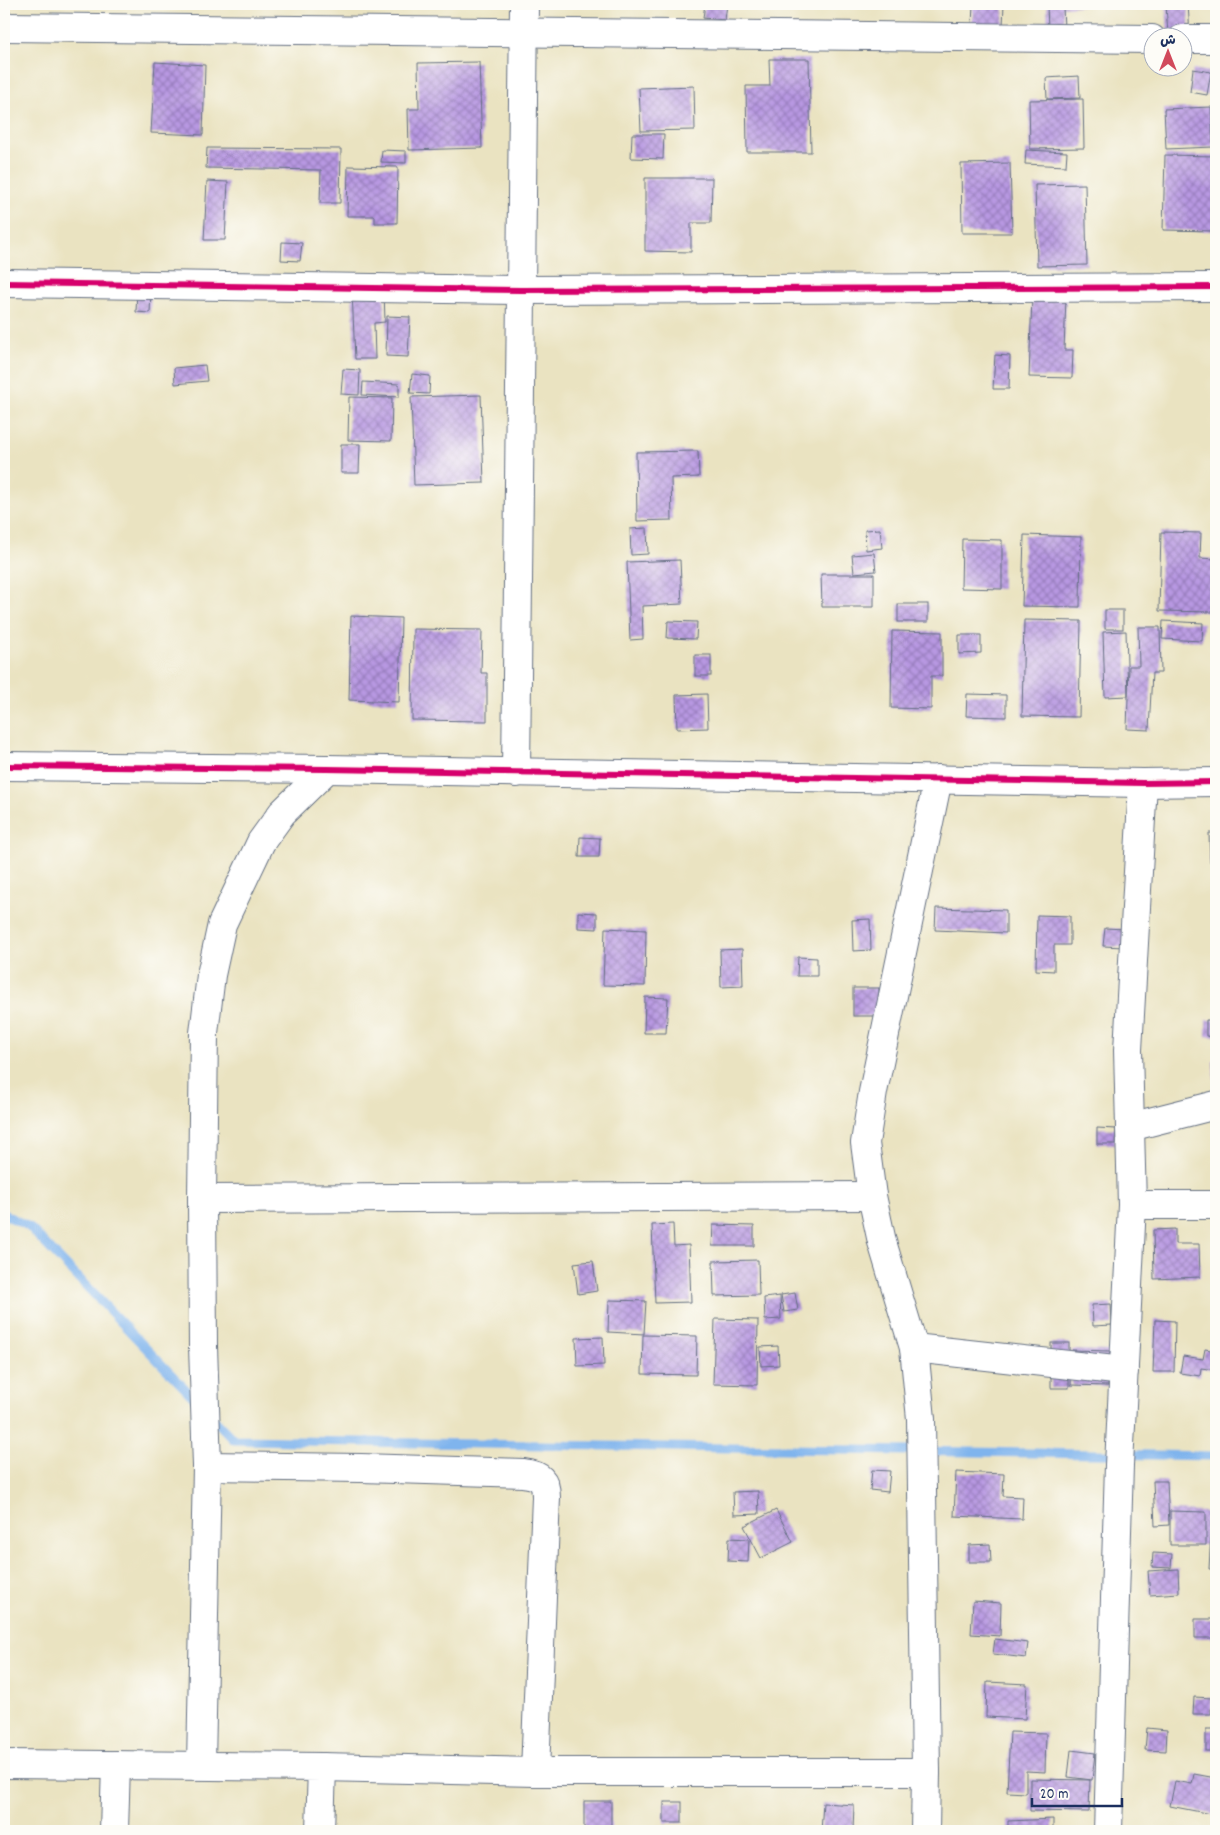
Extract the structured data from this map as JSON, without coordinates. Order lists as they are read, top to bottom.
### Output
{
  "scale_bar": "20 m",
  "north": "top"
}
